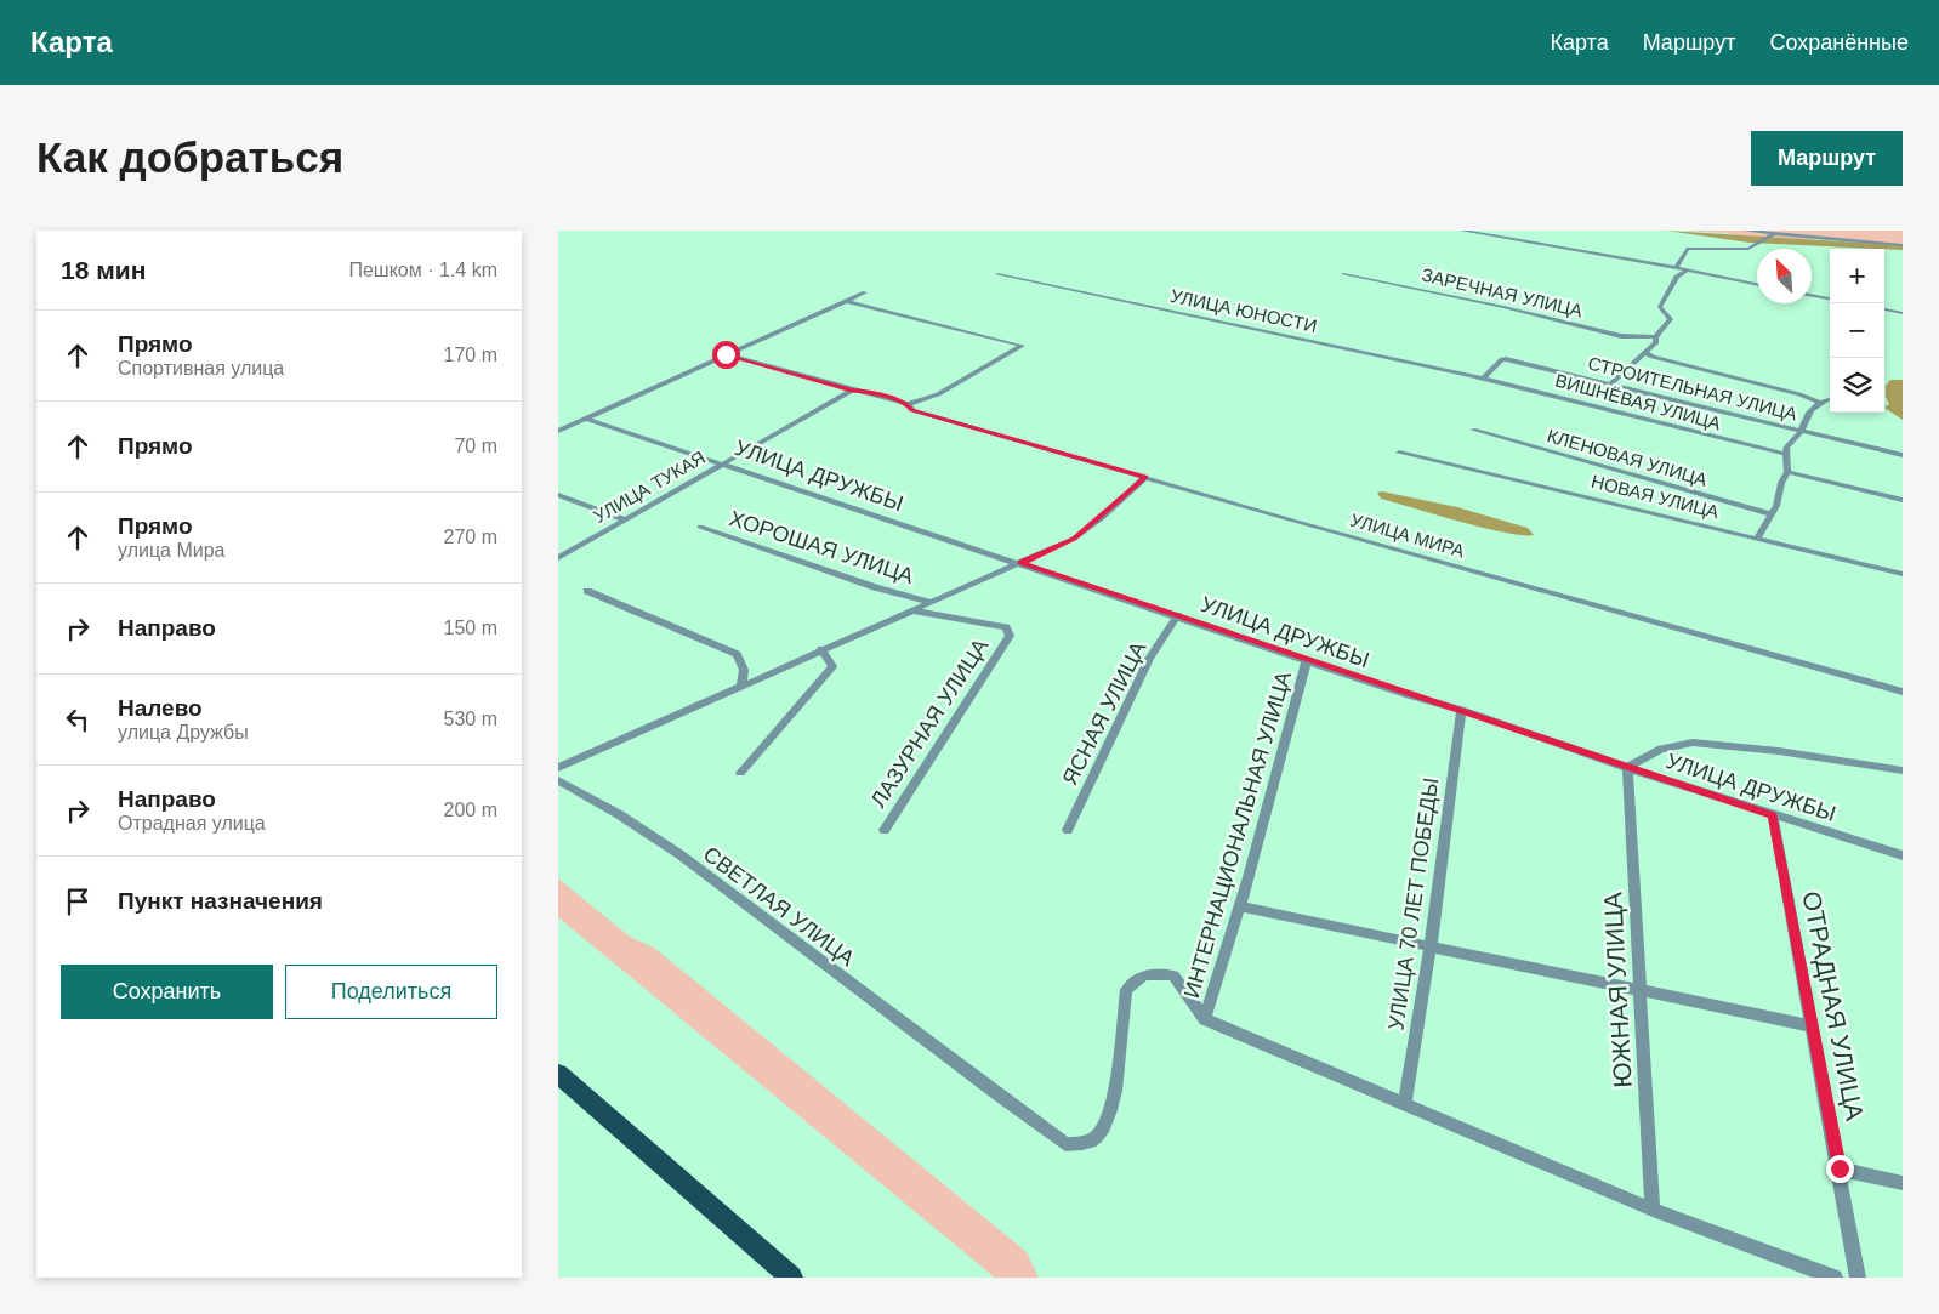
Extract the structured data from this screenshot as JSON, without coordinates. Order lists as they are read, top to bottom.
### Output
{
  "streets": {
    "street": [
      "ЗАРЕЧНАЯ УЛИЦА",
      "УЛИЦА ЮНОСТИ",
      "СТРОИТЕЛЬНАЯ УЛИЦА",
      "ВИШНЁВАЯ УЛИЦА",
      "КЛЕНОВАЯ УЛИЦА",
      "УЛИЦА ДРУЖБЫ",
      "УЛИЦА ТУКАЯ",
      "НОВАЯ УЛИЦА",
      "УЛИЦА МИРА",
      "ХОРОШАЯ УЛИЦА",
      "ЯСНАЯ УЛИЦА",
      "ЛАЗУРНАЯ УЛИЦА",
      "ИНТЕРНАЦИОНАЛЬНАЯ УЛИЦА",
      "УЛИЦА 70 ЛЕТ ПОБЕДЫ",
      "СВЕТЛАЯ УЛИЦА",
      "ЮЖНАЯ УЛИЦА",
      "ОТРАДНАЯ УЛИЦА"
    ]
  },
  "crossings": [
    ["УЛИЦА ЮНОСТИ", "СТРОИТЕЛЬНАЯ УЛИЦА"],
    ["УЛИЦА ЮНОСТИ", "ВИШНЁВАЯ УЛИЦА"],
    ["СТРОИТЕЛЬНАЯ УЛИЦА", "ВИШНЁВАЯ УЛИЦА"],
    ["УЛИЦА ДРУЖБЫ", "УЛИЦА ТУКАЯ"],
    ["УЛИЦА ДРУЖБЫ", "ЯСНАЯ УЛИЦА"],
    ["УЛИЦА ДРУЖБЫ", "ИНТЕРНАЦИОНАЛЬНАЯ УЛИЦА"],
    ["УЛИЦА ДРУЖБЫ", "УЛИЦА 70 ЛЕТ ПОБЕДЫ"],
    ["УЛИЦА ДРУЖБЫ", "ЮЖНАЯ УЛИЦА"],
    ["УЛИЦА ДРУЖБЫ", "ОТРАДНАЯ УЛИЦА"],
    ["УЛИЦА ТУКАЯ", "УЛИЦА МИРА"],
    ["ИНТЕРНАЦИОНАЛЬНАЯ УЛИЦА", "СВЕТЛАЯ УЛИЦА"]
  ],
  "north": "top left",
  "page": {
    "header": "Карта",
    "nav": ["Карта", "Маршрут", "Сохранённые"],
    "buttons": [
      "Маршрут",
      ["Сохранить", "Поделиться"]
    ],
    "title": "Как добраться",
    "heading": ["18 мин", "Пешком · 1.4 km"],
    "map_buttons": ["+", "−"],
    "list": [
      ["Прямо", "Спортивная улица", "170 m"],
      ["Прямо", "70 m"],
      ["Прямо", "улица Мира", "270 m"],
      ["Направо", "150 m"],
      ["Налево", "улица Дружбы", "530 m"],
      ["Направо", "Отрадная улица", "200 m"],
      "Пункт назначения"
    ]
  }
}
